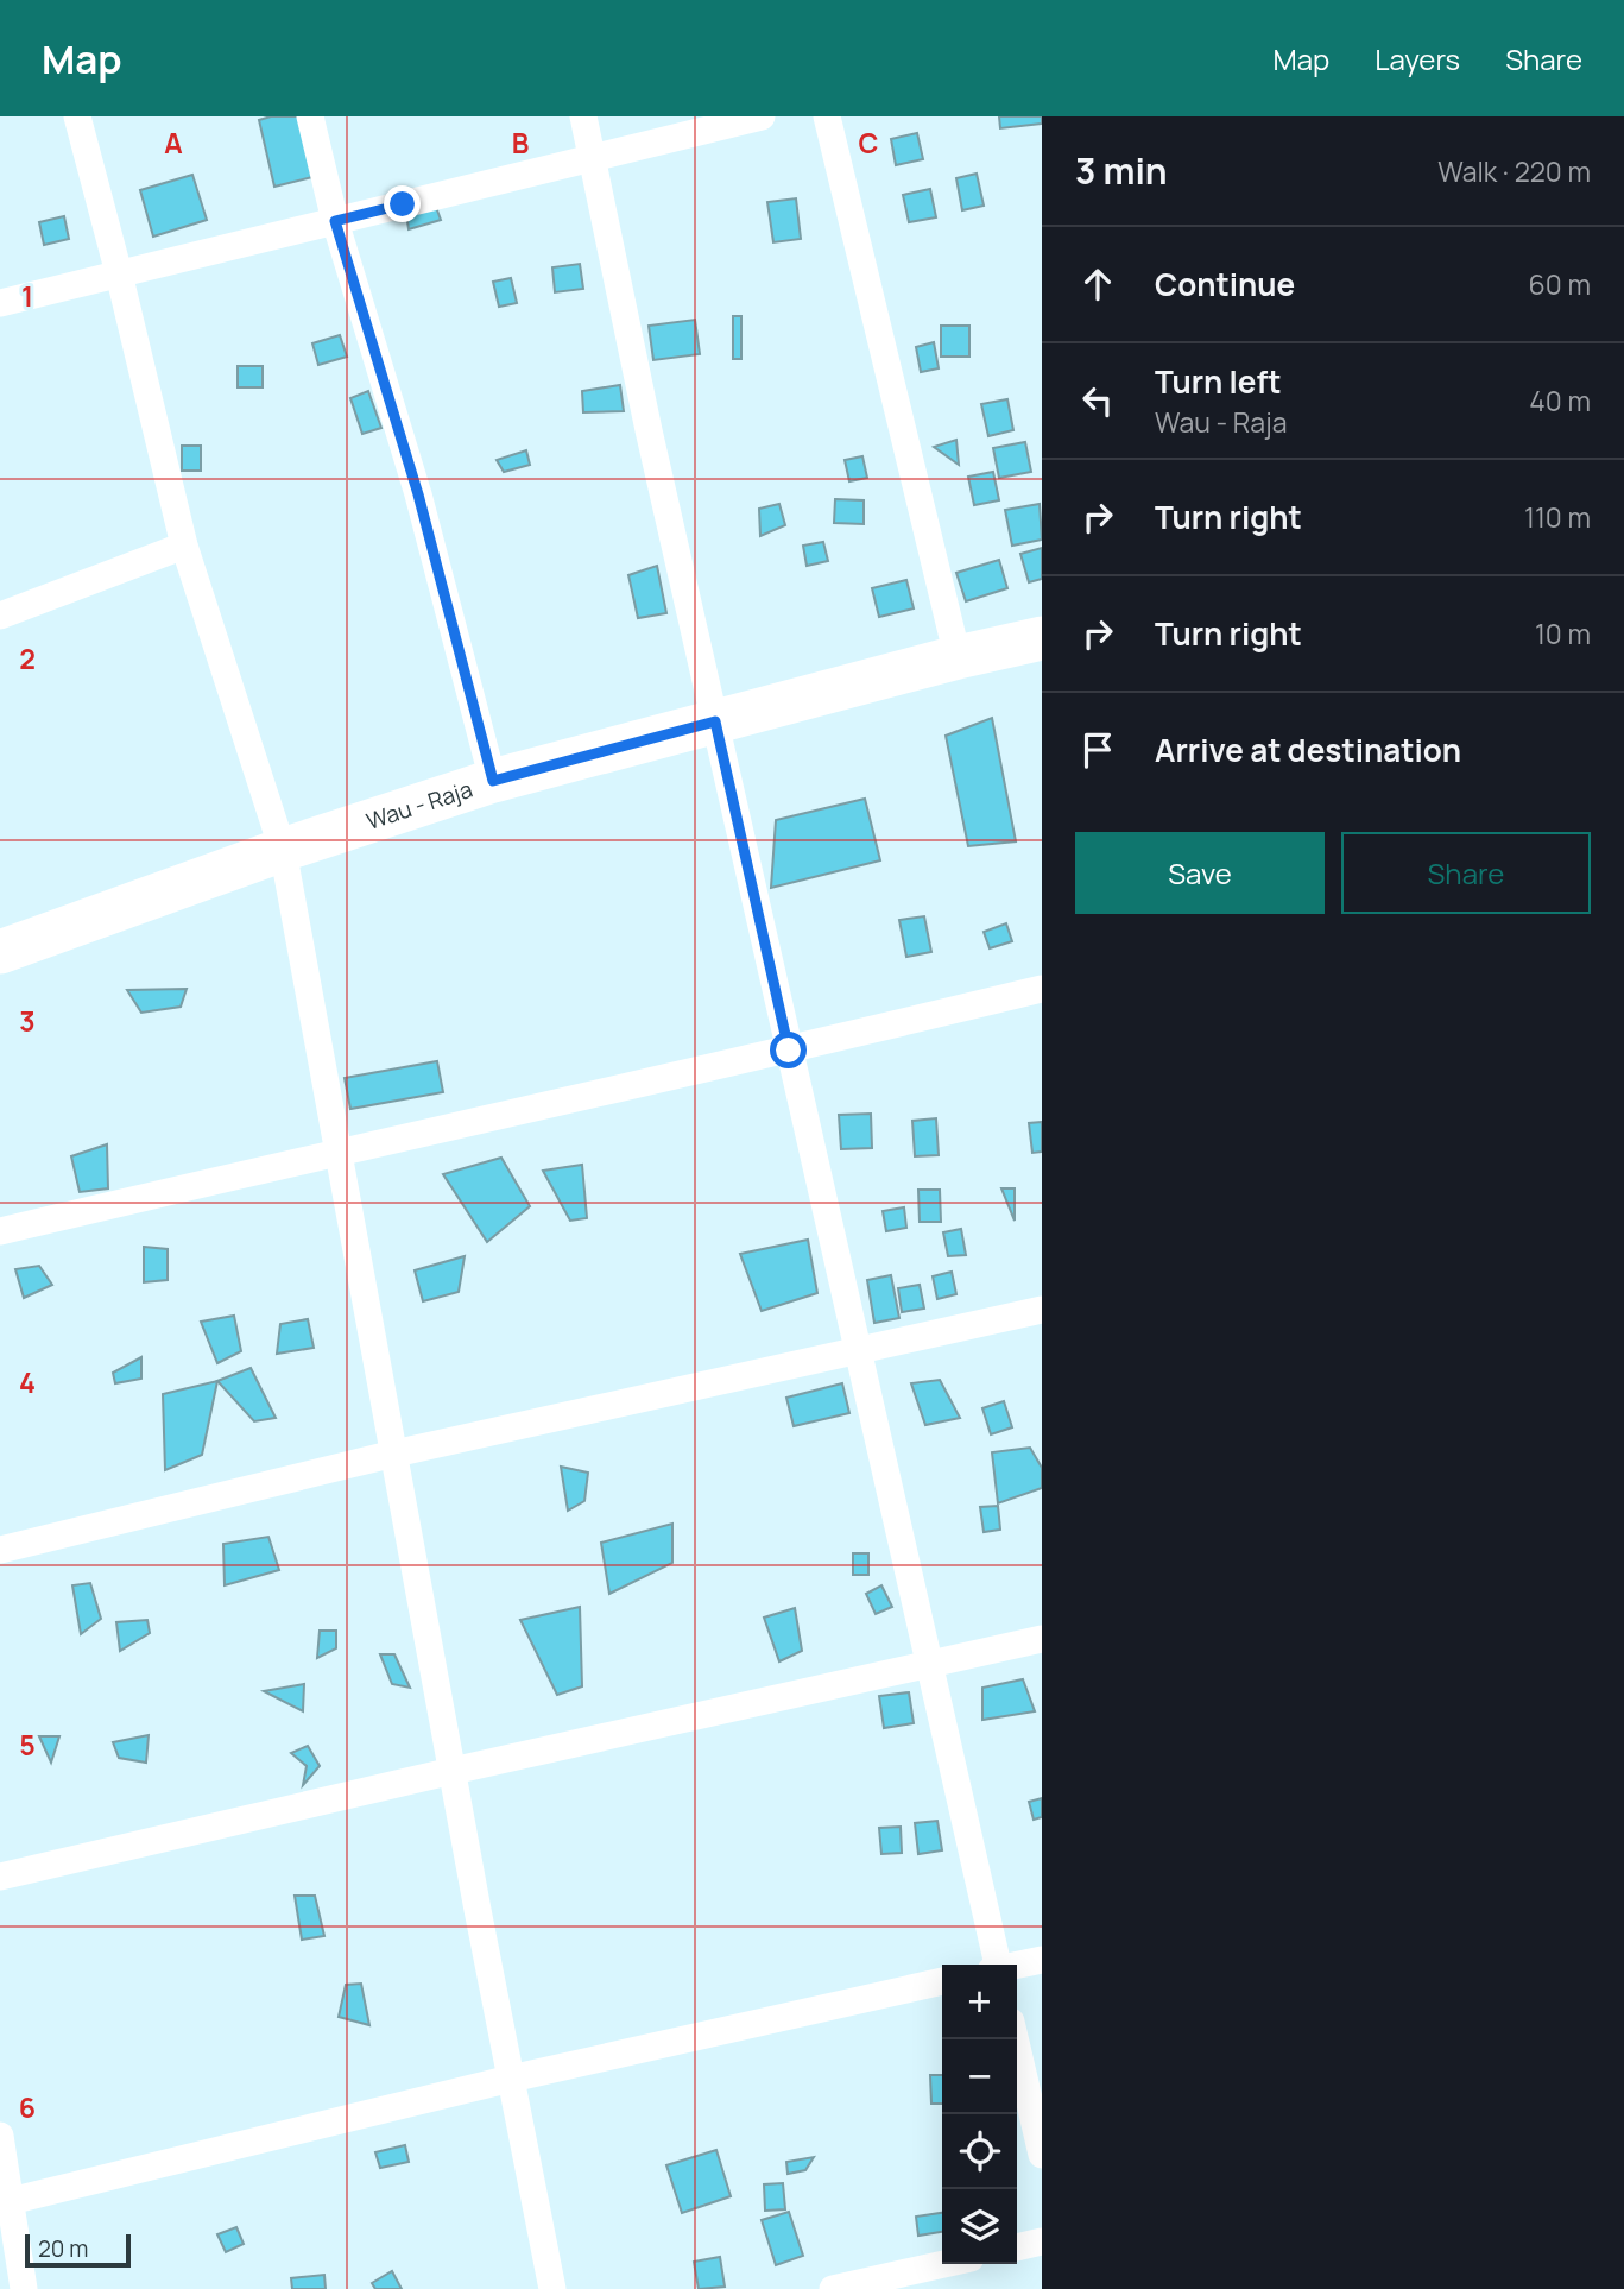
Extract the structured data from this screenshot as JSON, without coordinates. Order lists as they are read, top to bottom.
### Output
{
  "streets": {
    "main road": ["Wau - Raja"]
  },
  "scale_bar": "20 m",
  "page": {
    "header": "Map",
    "nav": ["Map", "Layers", "Share"],
    "heading": ["3 min", "Walk · 220 m"],
    "list": [
      ["Continue", "60 m"],
      ["Turn left", "Wau - Raja", "40 m"],
      ["Turn right", "110 m"],
      ["Turn right", "10 m"],
      "Arrive at destination"
    ],
    "buttons": ["Save", "Share"],
    "map_buttons": ["+", "−"],
    "scale": "20 m"
  },
  "grid": {
    "columns": ["A", "B", "C"],
    "rows": [
      "1",
      "2",
      "3",
      "4",
      "5",
      "6"
    ]
  }
}
